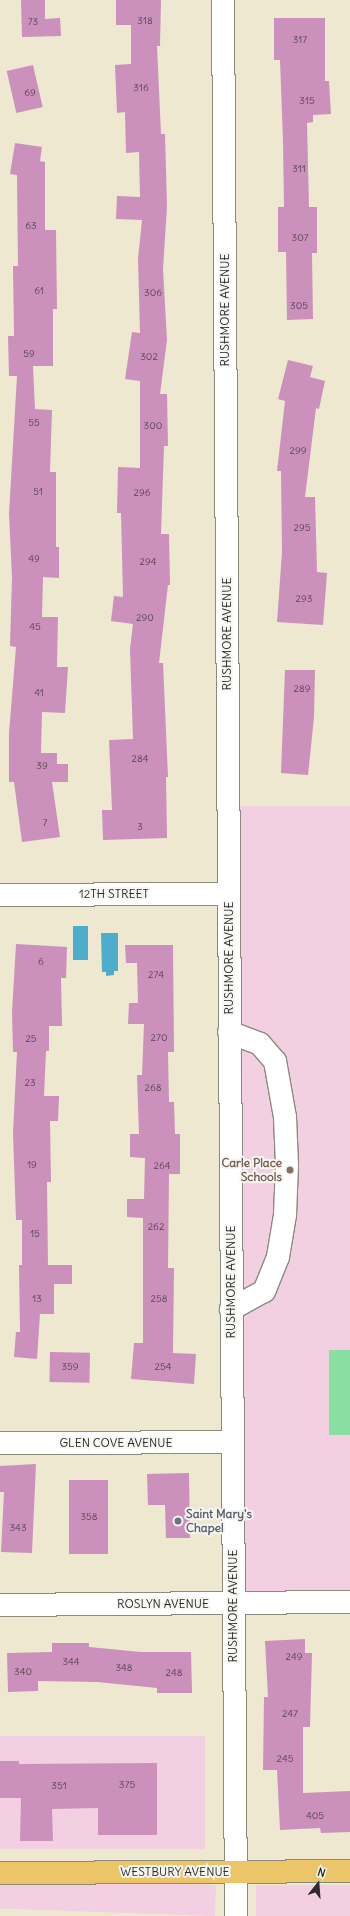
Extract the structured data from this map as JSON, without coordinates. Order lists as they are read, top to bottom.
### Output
{
  "streets": {
    "main road": ["WESTBURY AVENUE"],
    "street": [
      "RUSHMORE AVENUE",
      "12TH STREET",
      "GLEN COVE AVENUE",
      "ROSLYN AVENUE"
    ]
  },
  "crossings": [
    ["RUSHMORE AVENUE", "12TH STREET"],
    ["RUSHMORE AVENUE", "GLEN COVE AVENUE"],
    ["RUSHMORE AVENUE", "ROSLYN AVENUE"],
    ["RUSHMORE AVENUE", "WESTBURY AVENUE"]
  ],
  "places": ["Carle Place Schools", "Saint Mary's Chapel"],
  "house_numbers": [
    "318",
    "73",
    "317",
    "316",
    "69",
    "315",
    "311",
    "63",
    "307",
    "61",
    "306",
    "305",
    "59",
    "302",
    "55",
    "300",
    "299",
    "51",
    "296",
    "295",
    "49",
    "294",
    "293",
    "290",
    "45",
    "289",
    "41",
    "284",
    "39",
    "7",
    "3",
    "6",
    "274",
    "270",
    "25",
    "23",
    "268",
    "19",
    "264",
    "262",
    "15",
    "13",
    "258",
    "359",
    "254",
    "358",
    "343",
    "249",
    "344",
    "348",
    "340",
    "248",
    "247",
    "245",
    "375",
    "351",
    "405"
  ],
  "north": "top"
}
